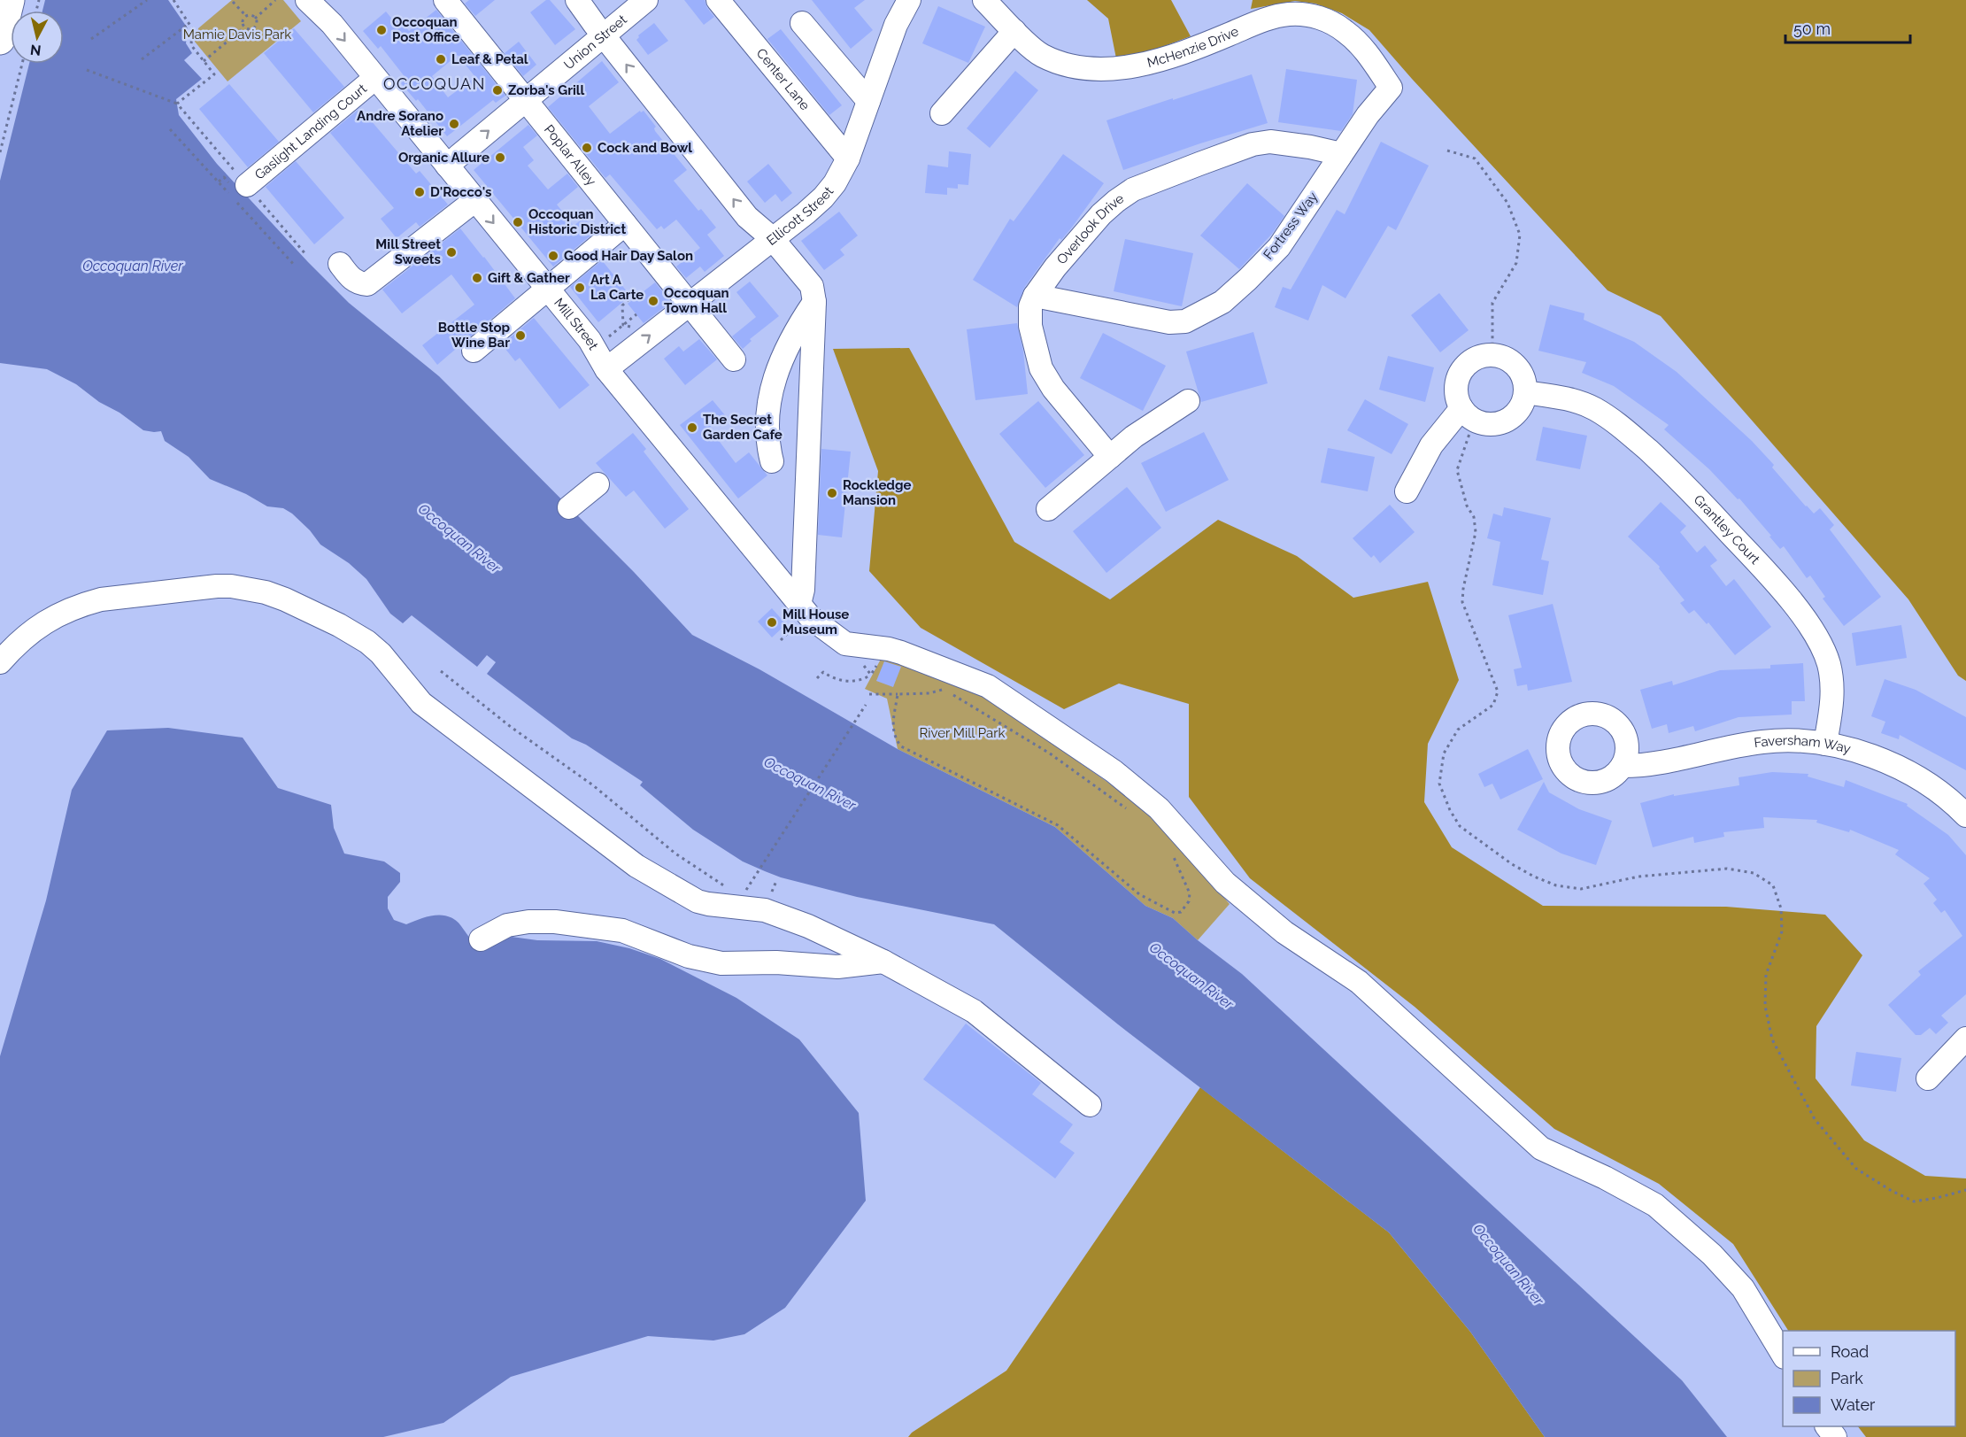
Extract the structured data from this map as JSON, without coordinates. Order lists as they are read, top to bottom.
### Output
{
  "streets": {
    "street": [
      "Union Street",
      "McHenzie Drive",
      "Center Lane",
      "Gaslight Landing Court",
      "Poplar Alley",
      "Ellicott Street",
      "Fortress Way",
      "Overlook Drive",
      "Mill Street",
      "Grantley Court",
      "Faversham Way"
    ]
  },
  "crossings": [
    ["Union Street", "Poplar Alley"],
    ["Union Street", "Mill Street"],
    ["McHenzie Drive", "Fortress Way"],
    ["Center Lane", "Ellicott Street"],
    ["Gaslight Landing Court", "Mill Street"],
    ["Poplar Alley", "Ellicott Street"],
    ["Ellicott Street", "Mill Street"],
    ["Fortress Way", "Overlook Drive"],
    ["Grantley Court", "Faversham Way"]
  ],
  "districts": ["OCCOQUAN"],
  "water": ["Occoquan River"],
  "parks": ["Mamie Davis Park", "River Mill Park"],
  "places": [
    "Occoquan Post Office",
    "Leaf & Petal",
    "Zorba's Grill",
    "Andre Sorano Atelier",
    "Cock and Bowl",
    "Organic Allure",
    "D'Rocco's",
    "Occoquan Historic District",
    "Mill Street Sweets",
    "Good Hair Day Salon",
    "Gift & Gather",
    "Art A La Carte",
    "Occoquan Town Hall",
    "Bottle Stop Wine Bar",
    "The Secret Garden Cafe",
    "Rockledge Mansion",
    "Mill House Museum"
  ],
  "legend": ["Road", "Park", "Water"],
  "scale_bar": "50 m",
  "north": "bottom"
}
